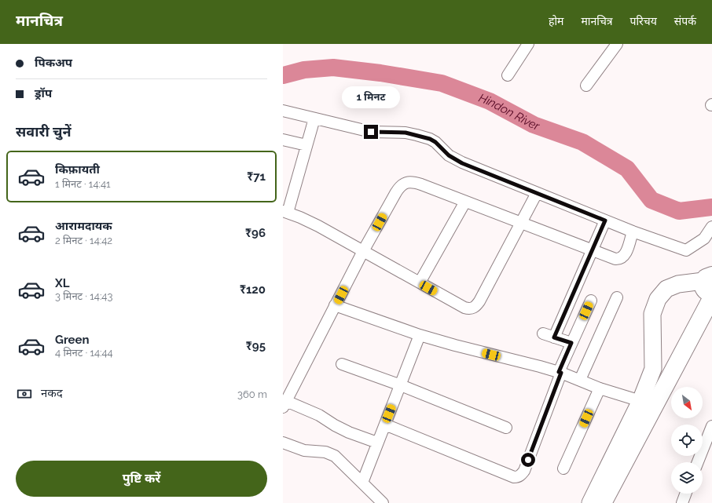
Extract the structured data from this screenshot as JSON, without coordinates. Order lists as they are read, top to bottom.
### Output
{
  "water": ["Hindon River"],
  "north": "bottom right",
  "page": {
    "header": "मानचित्र",
    "nav": [
      "होम",
      "मानचित्र",
      "परिचय",
      "संपर्क"
    ],
    "banner": ["पिकअप", "ड्रॉप"],
    "bubble": "1 मिनट",
    "heading": "सवारी चुनें",
    "list": [
      {
        "name": "किफ़ायती",
        "note": "1 मिनट · 14:41",
        "value": "₹71"
      },
      {
        "name": "आरामदायक",
        "note": "2 मिनट · 14:42",
        "value": "₹96"
      },
      {
        "name": "XL",
        "note": "3 मिनट · 14:43",
        "value": "₹120"
      },
      {
        "name": "Green",
        "note": "4 मिनट · 14:44",
        "value": "₹95"
      }
    ],
    "pay": ["नकद", "360 m"],
    "buttons": "पुष्टि करें"
  }
}
